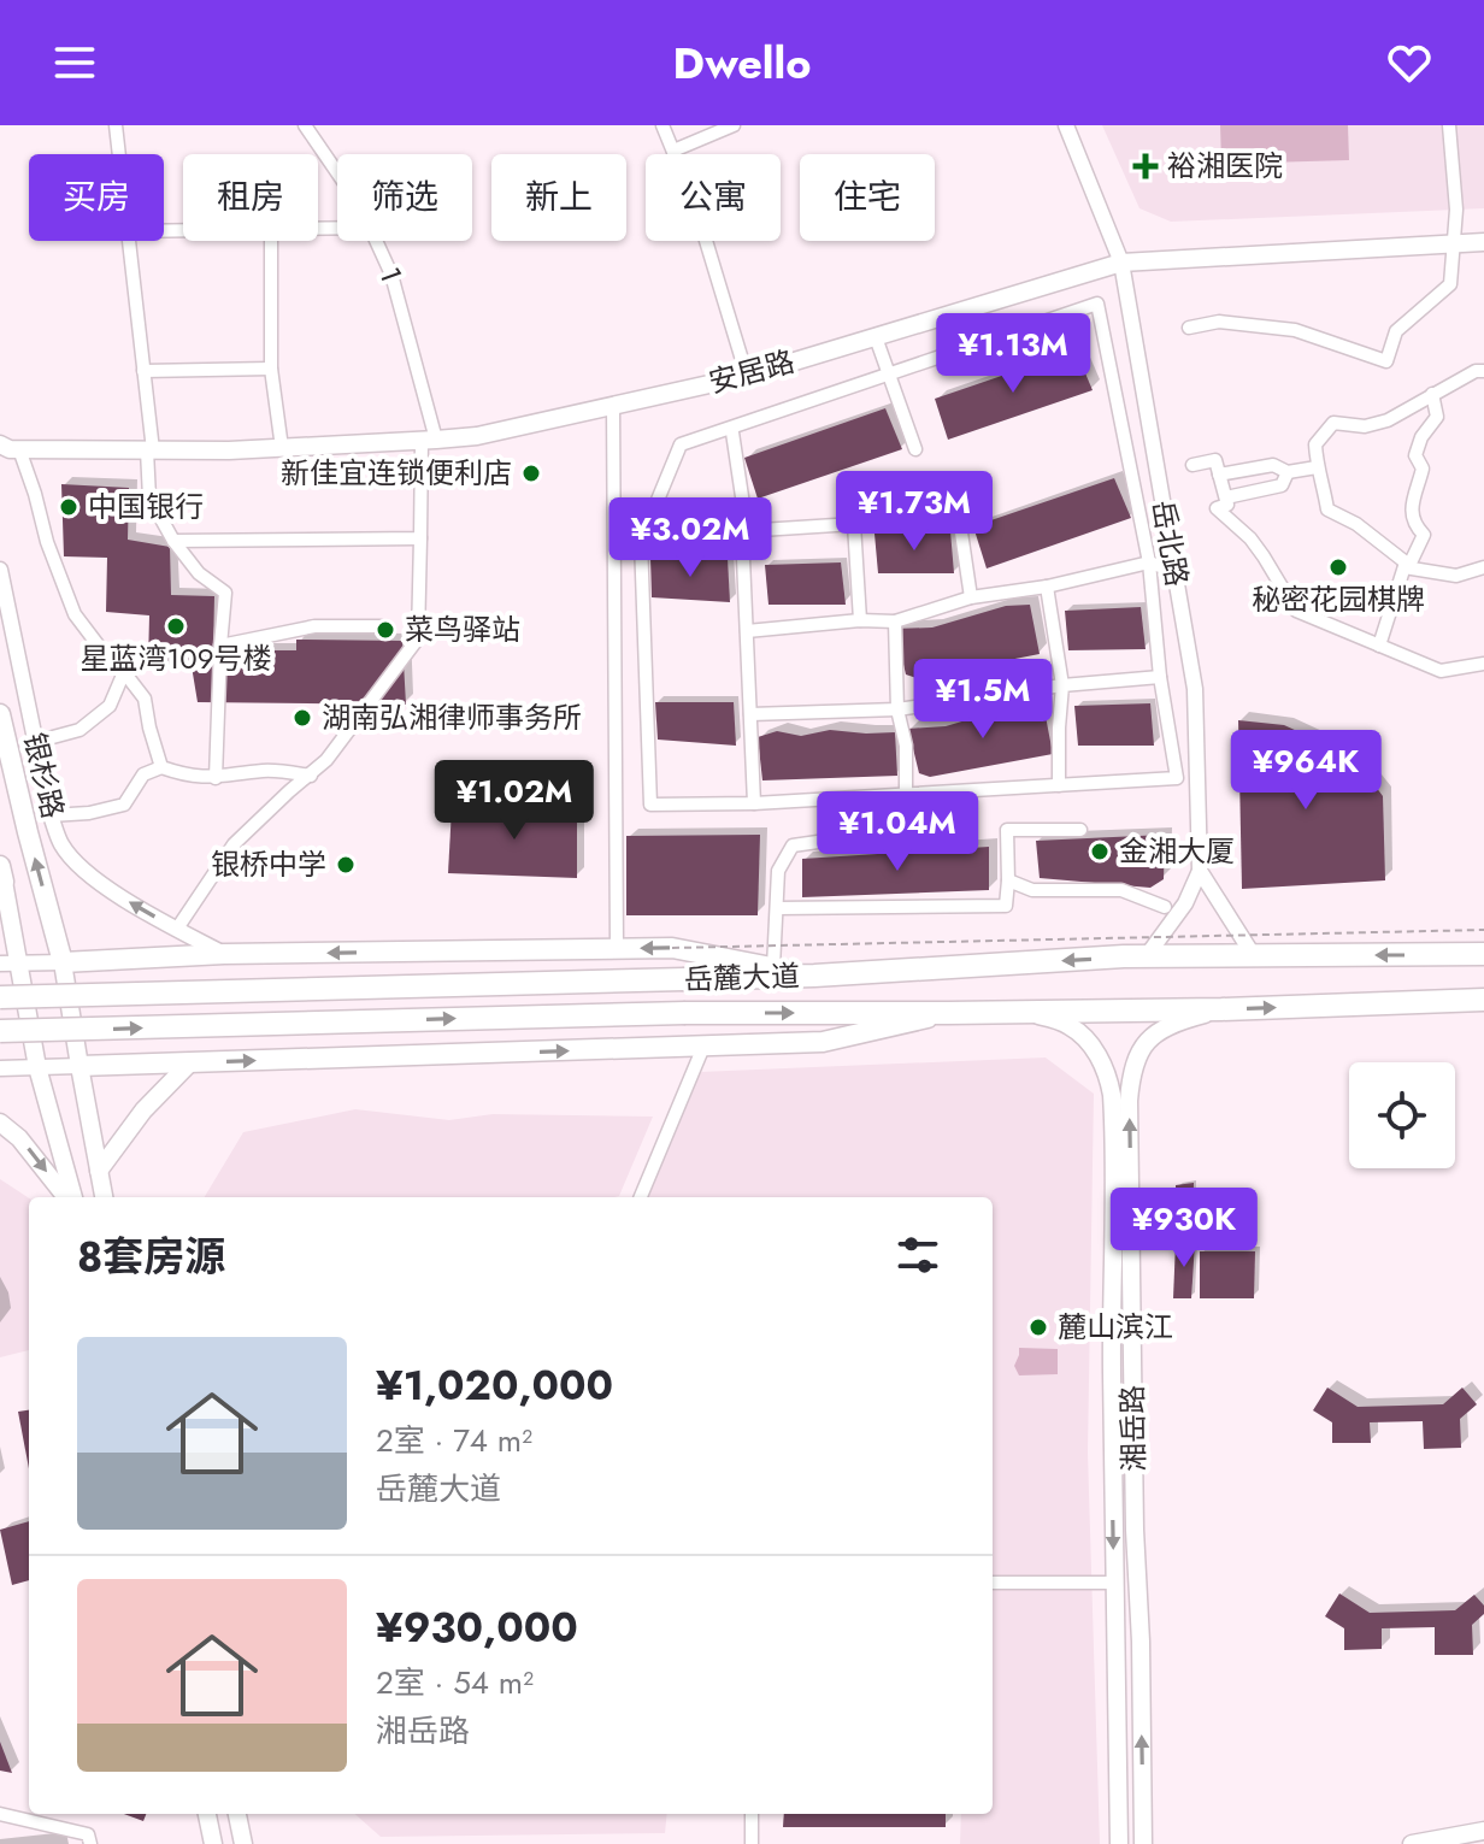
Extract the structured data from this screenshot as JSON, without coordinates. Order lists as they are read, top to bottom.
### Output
{
  "streets": {
    "highway": ["岳麓大道"],
    "main road": ["安居路", "银杉路", "湘岳路"],
    "street": ["1", "岳北路"]
  },
  "crossings": [
    ["1", "安居路"],
    ["1", "银杉路"],
    ["安居路", "岳北路"],
    ["岳北路", "岳麓大道"],
    ["岳麓大道", "湘岳路"]
  ],
  "places": {
    "health": ["裕湘医院"],
    "other": [
      "新佳宜连锁便利店",
      "中国银行",
      "秘密花园棋牌",
      "星蓝湾109号楼",
      "菜鸟驿站",
      "湖南弘湘律师事务所",
      "金湘大厦",
      "银桥中学",
      "麓山滨江"
    ]
  },
  "page": {
    "header": "Dwello",
    "chip": [
      "买房",
      "租房",
      "筛选",
      "新上",
      "公寓",
      "住宅"
    ],
    "price": [
      "¥1.13M",
      "¥1.73M",
      "¥3.02M",
      "¥1.5M",
      "¥964K",
      "¥1.02M",
      "¥1.04M",
      "¥930K"
    ],
    "heading": "8套房源",
    "list": [
      {
        "name": "¥1,020,000",
        "note": "2室 · 74 m² · 岳麓大道"
      },
      {
        "name": "¥930,000",
        "note": "2室 · 54 m² · 湘岳路"
      }
    ]
  }
}
